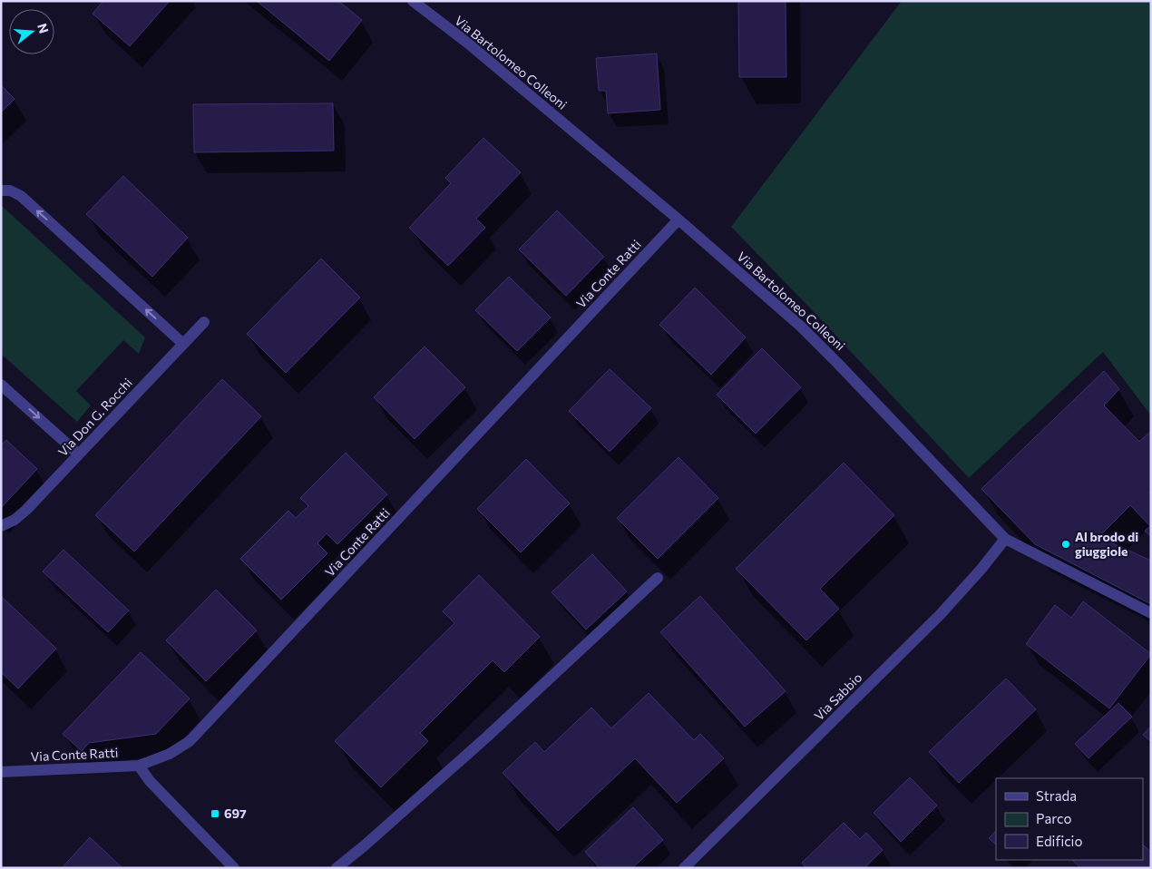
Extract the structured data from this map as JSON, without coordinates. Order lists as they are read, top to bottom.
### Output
{
  "streets": {
    "street": [
      "Via Bartolomeo Colleoni",
      "Via Conte Ratti",
      "Via Don G. Rocchi",
      "Via Sabbio"
    ]
  },
  "crossings": [
    ["Via Bartolomeo Colleoni", "Via Conte Ratti"],
    ["Via Bartolomeo Colleoni", "Via Sabbio"]
  ],
  "places": {
    "other": ["Al brodo di giuggiole"],
    "transit": ["697"]
  },
  "legend": ["Strada", "Parco", "Edificio"],
  "north": "right"
}
